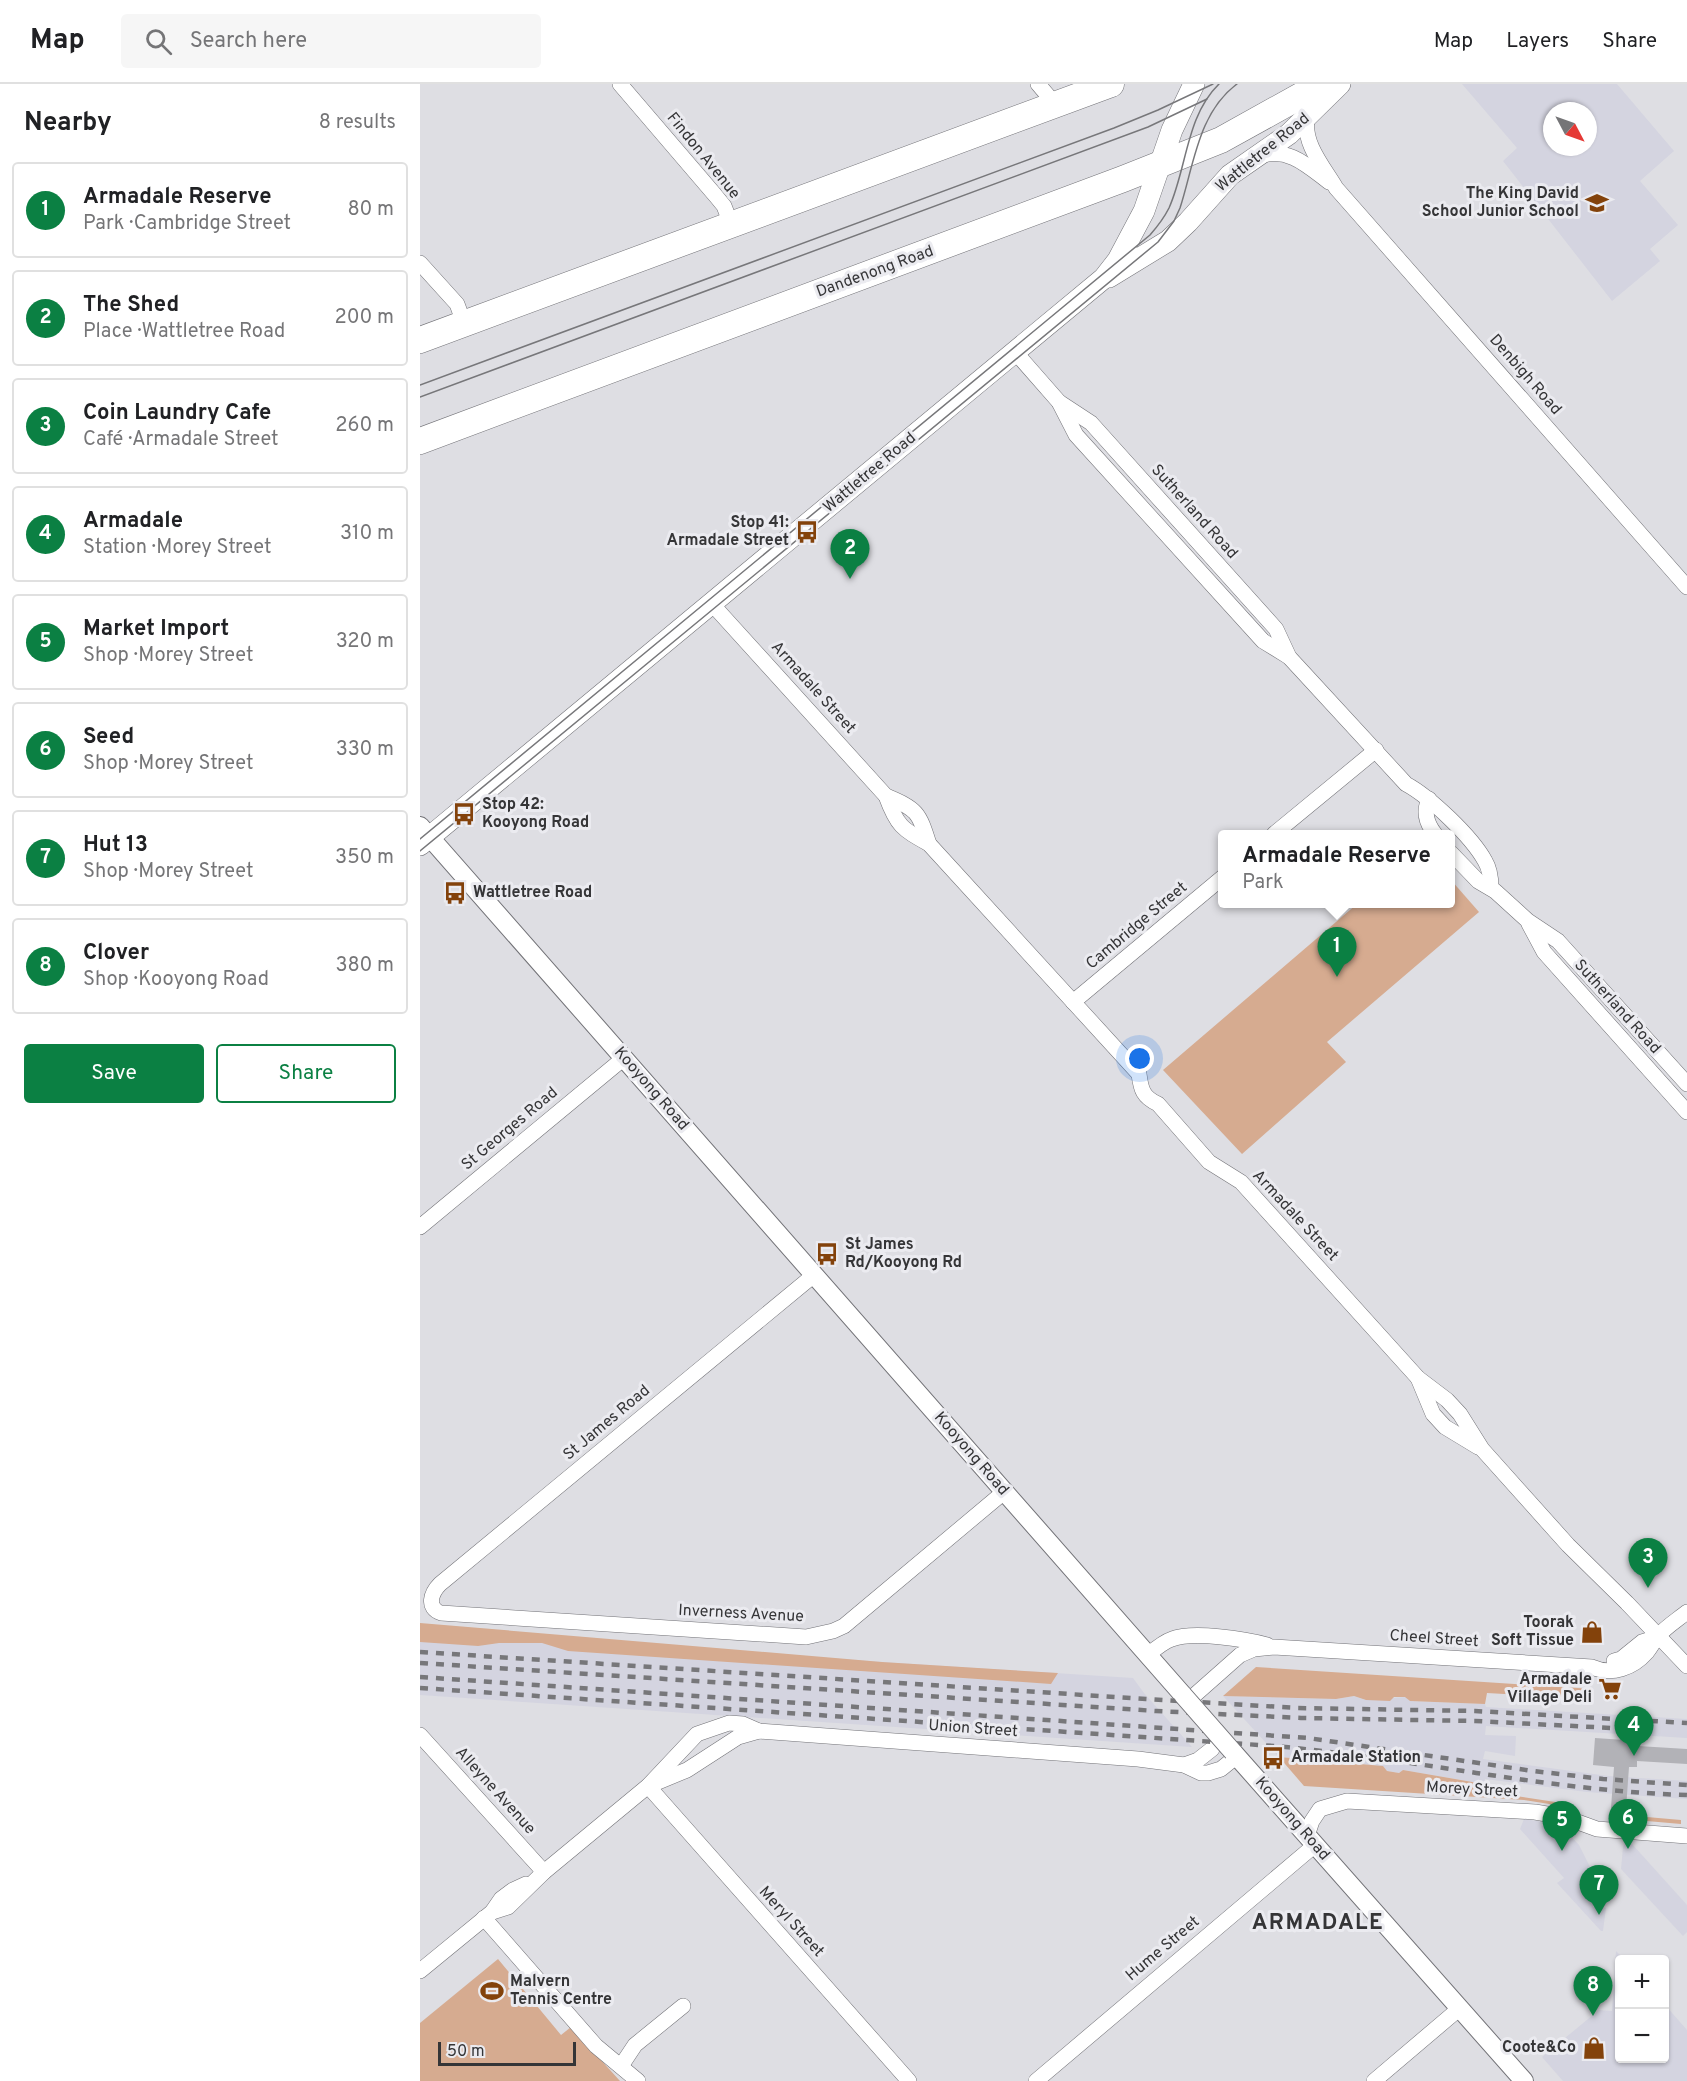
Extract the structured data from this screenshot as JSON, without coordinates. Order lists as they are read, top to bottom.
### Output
{
  "streets": {
    "highway": ["Dandenong Road"],
    "main road": ["Wattletree Road"],
    "street": [
      "Findon Avenue",
      "Denbigh Road",
      "Sutherland Road",
      "Armadale Street",
      "Cambridge Street",
      "Kooyong Road",
      "St Georges Road",
      "St James Road",
      "Inverness Avenue",
      "Cheel Street",
      "Union Street",
      "Morey Street",
      "Alleyne Avenue",
      "Meryl Street",
      "Hume Street"
    ]
  },
  "crossings": [
    ["Wattletree Road", "Dandenong Road"],
    ["Wattletree Road", "Denbigh Road"],
    ["Wattletree Road", "Sutherland Road"],
    ["Wattletree Road", "Armadale Street"],
    ["Wattletree Road", "Kooyong Road"],
    ["Armadale Street", "Cambridge Street"],
    ["Armadale Street", "Cheel Street"],
    ["Kooyong Road", "St Georges Road"],
    ["Kooyong Road", "St James Road"],
    ["Kooyong Road", "Inverness Avenue"],
    ["Kooyong Road", "Cheel Street"],
    ["Kooyong Road", "Union Street"],
    ["Kooyong Road", "Morey Street"],
    ["Kooyong Road", "Hume Street"],
    ["St James Road", "Inverness Avenue"],
    ["Union Street", "Alleyne Avenue"],
    ["Union Street", "Meryl Street"],
    ["Morey Street", "Hume Street"]
  ],
  "districts": ["ARMADALE"],
  "places": {
    "school or university": ["The King David School Junior School"],
    "bus stop": [
      "Stop 41: Armadale Street",
      "Stop 42: Kooyong Road",
      "Wattletree Road",
      "St James Rd/Kooyong Rd",
      "Armadale Station"
    ],
    "shop": ["Toorak Soft Tissue", "Coote&Co"],
    "supermarket": ["Armadale Village Deli"],
    "sports": ["Malvern Tennis Centre"]
  },
  "scale_bar": "50 m",
  "north": "bottom right",
  "page": {
    "header": "Map",
    "search": "Search here",
    "nav": ["Map", "Layers", "Share"],
    "heading": ["Nearby", "8 results"],
    "list": [
      {
        "mark": "1",
        "name": "Armadale Reserve",
        "note": "Park · Cambridge Street",
        "value": "80 m"
      },
      {
        "mark": "2",
        "name": "The Shed",
        "note": "Place · Wattletree Road",
        "value": "200 m"
      },
      {
        "mark": "3",
        "name": "Coin Laundry Cafe",
        "note": "Café · Armadale Street",
        "value": "260 m"
      },
      {
        "mark": "4",
        "name": "Armadale",
        "note": "Station · Morey Street",
        "value": "310 m"
      },
      {
        "mark": "5",
        "name": "Market Import",
        "note": "Shop · Morey Street",
        "value": "320 m"
      },
      {
        "mark": "6",
        "name": "Seed",
        "note": "Shop · Morey Street",
        "value": "330 m"
      },
      {
        "mark": "7",
        "name": "Hut 13",
        "note": "Shop · Morey Street",
        "value": "350 m"
      },
      {
        "mark": "8",
        "name": "Clover",
        "note": "Shop · Kooyong Road",
        "value": "380 m"
      }
    ],
    "pins": [
      "2",
      "1",
      "3",
      "4",
      "6",
      "5",
      "7",
      "8"
    ],
    "popup": ["Armadale Reserve", "Park"],
    "buttons": ["Save", "Share"],
    "map_buttons": ["+", "−"],
    "scale": "50 m"
  }
}
